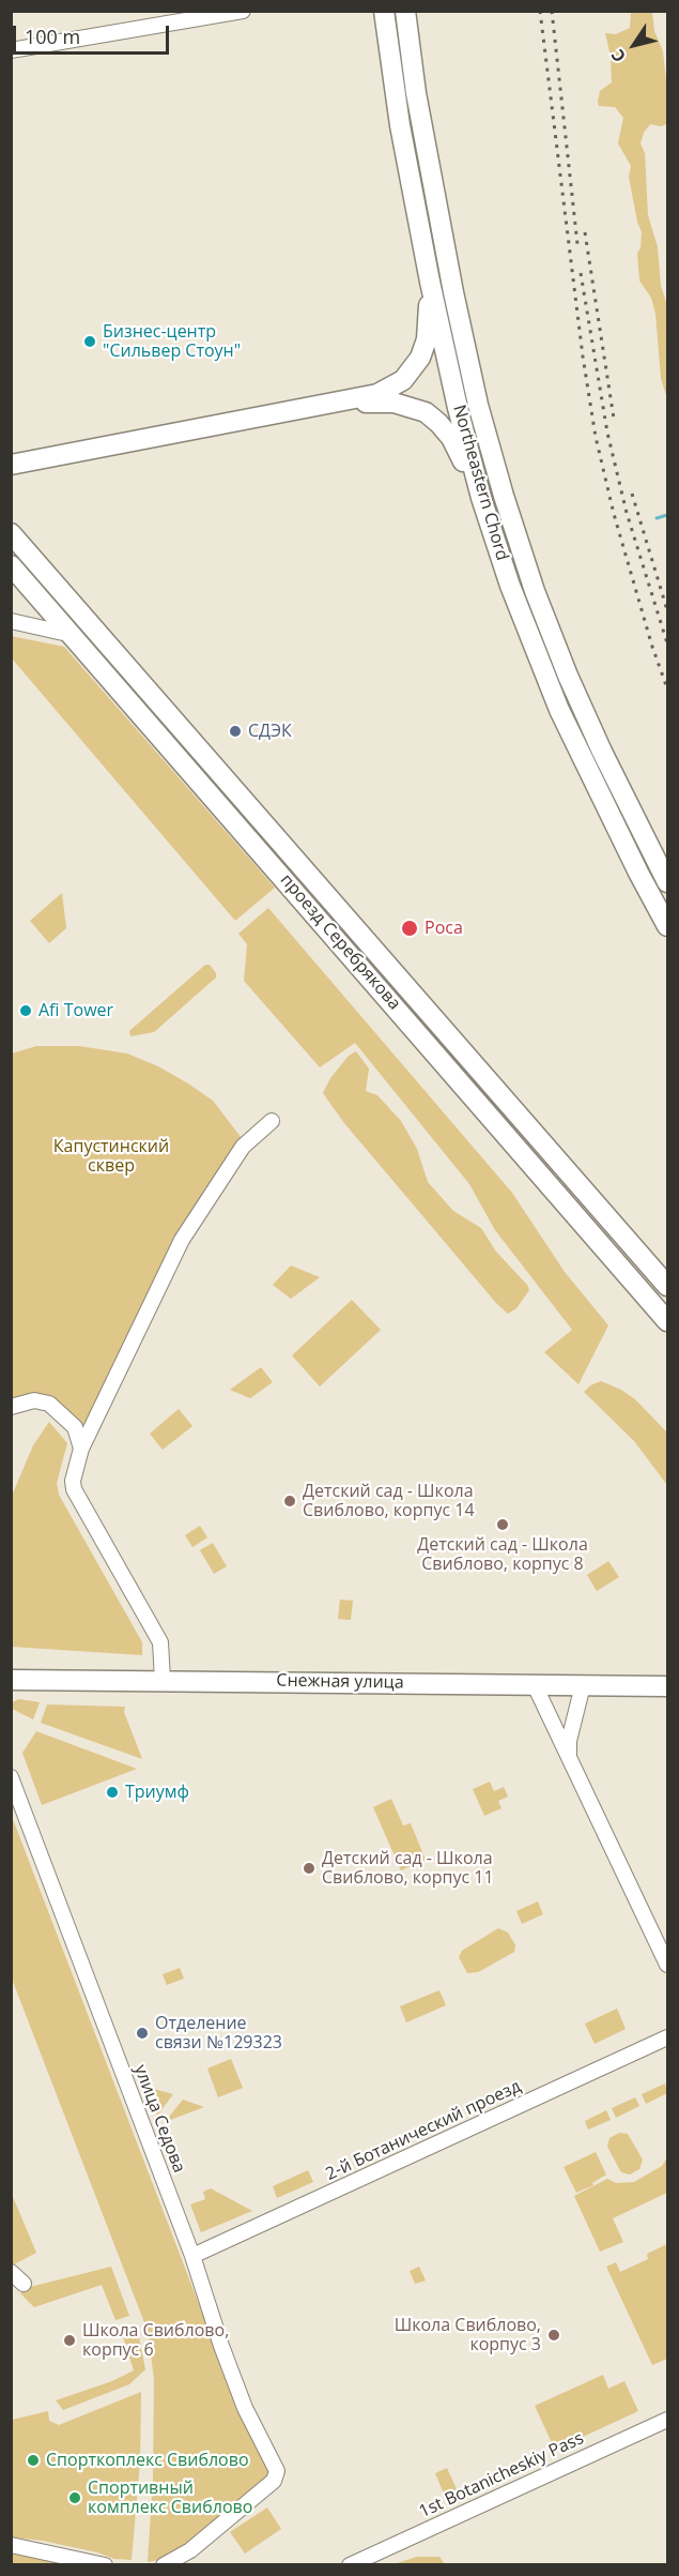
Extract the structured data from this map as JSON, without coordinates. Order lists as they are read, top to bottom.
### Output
{
  "streets": {
    "main road": ["Northeastern Chord", "проезд Серебрякова", "Снежная улица"],
    "street": ["улица Седова", "2-й Ботанический проезд", "1st Botanicheskiy Pass"]
  },
  "crossings": [
    ["улица Седова", "2-й Ботанический проезд"]
  ],
  "parks": ["Капустинский сквер"],
  "places": [
    "Бизнес-центр \"Сильвер Стоун\"",
    "СДЭК",
    "Роса",
    "Afi Tower",
    "Детский сад - Школа Свиблово, корпус 14",
    "Детский сад - Школа Свиблово, корпус 8",
    "Триумф",
    "Детский сад - Школа Свиблово, корпус 11",
    "Отделение связи №129323",
    "Школа Свиблово, корпус 3",
    "Школа Свиблово, корпус 6",
    "Спорткоплекс Свиблово",
    "Спортивный комплекс Свиблово"
  ],
  "scale_bar": "100 m",
  "north": "bottom left"
}
